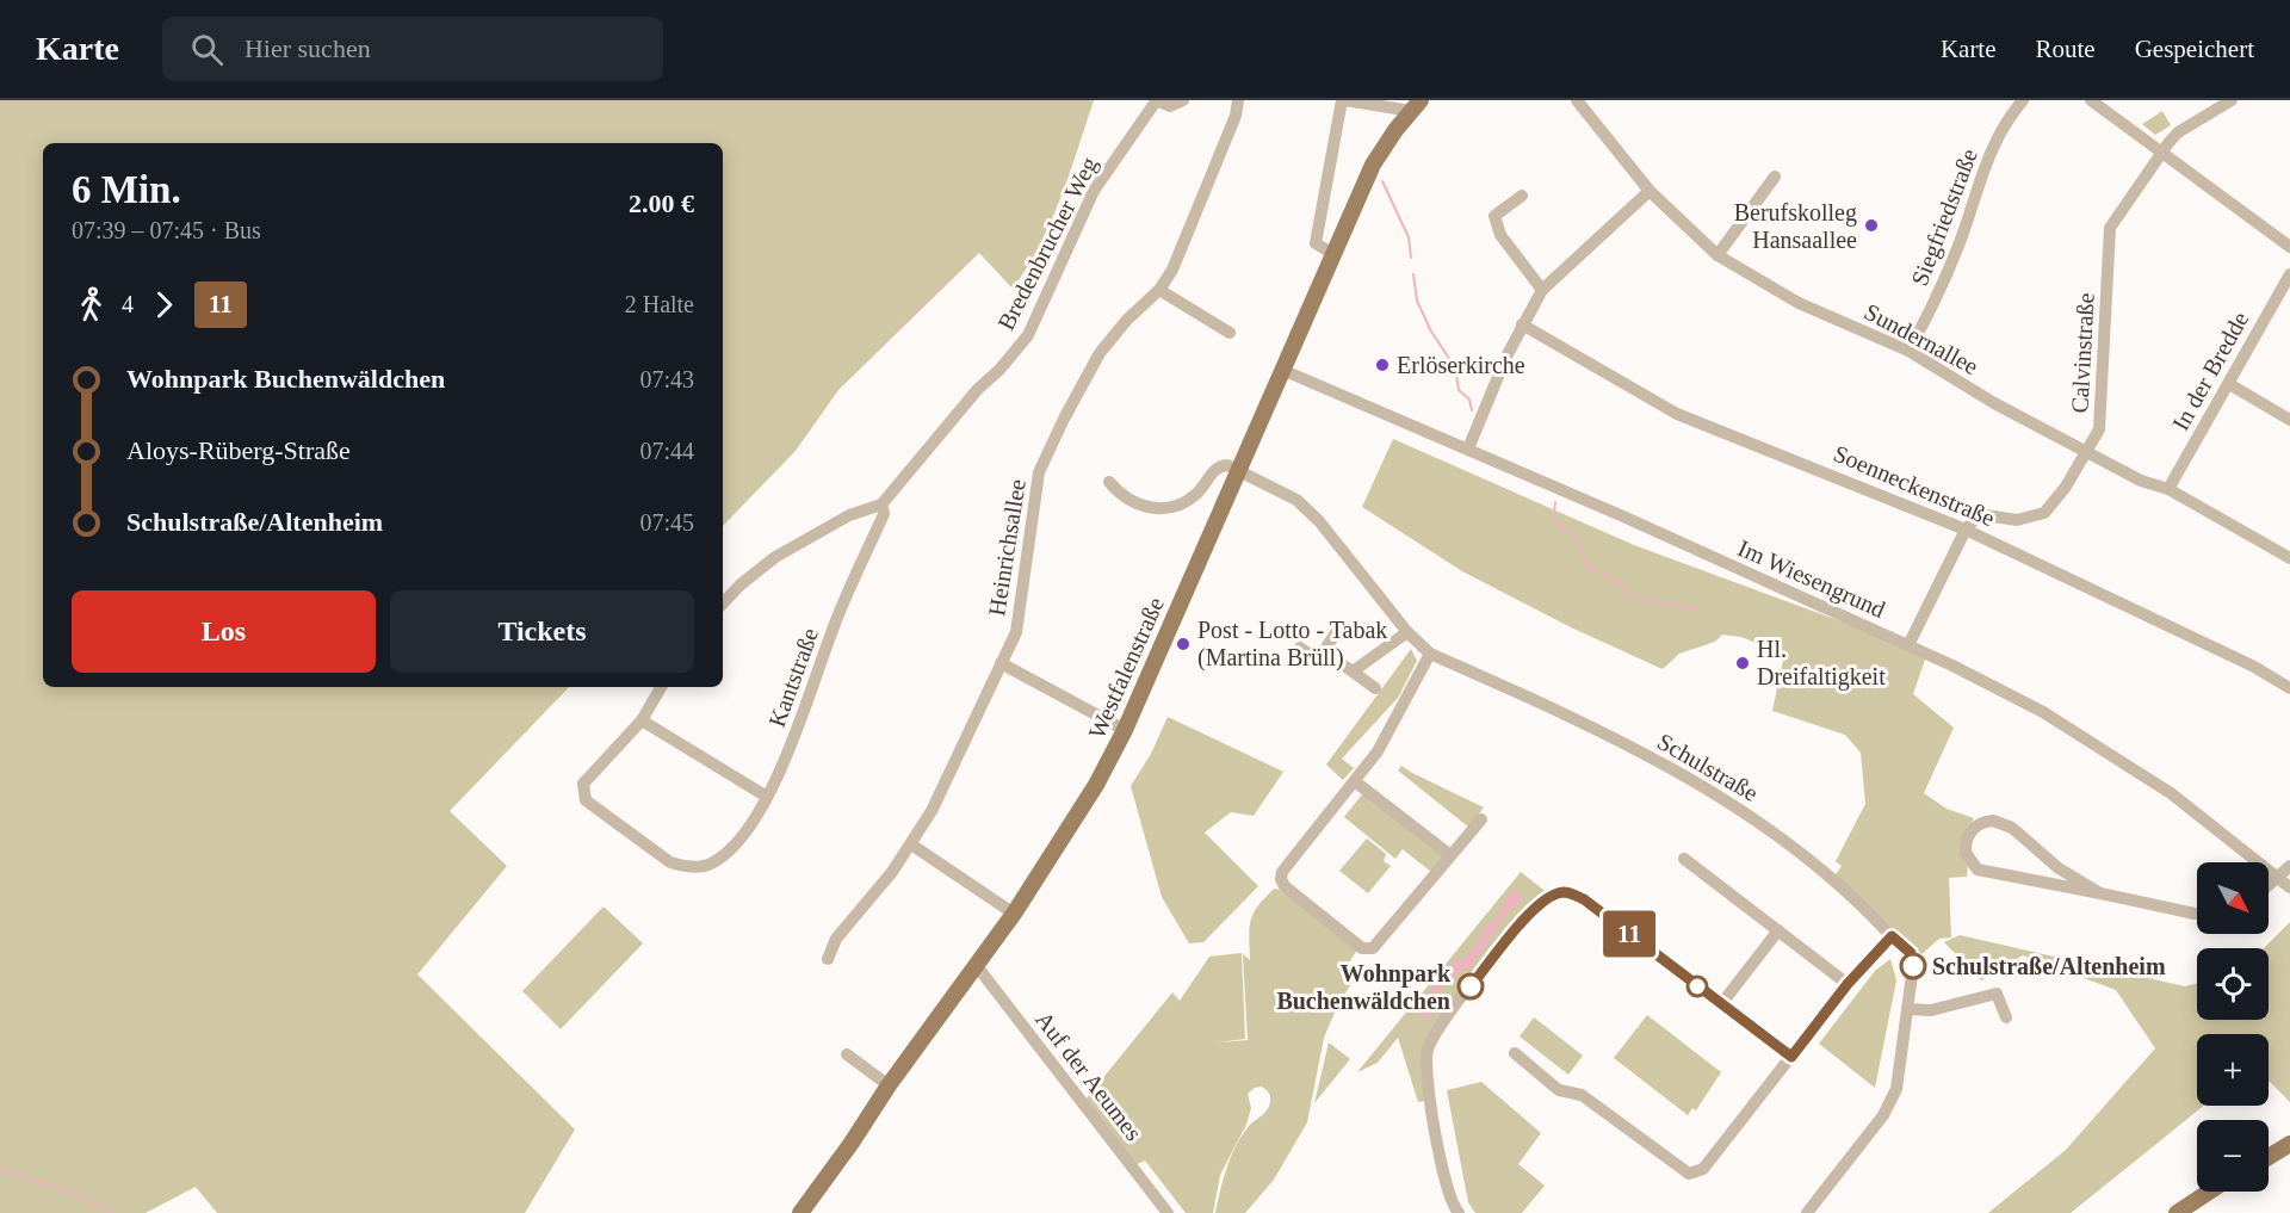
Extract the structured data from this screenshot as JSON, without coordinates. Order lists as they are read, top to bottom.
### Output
{
  "streets": {
    "main road": ["Westfalenstraße"],
    "street": [
      "Siegfriedstraße",
      "Bredenbrucher Weg",
      "Sundernallee",
      "Calvinstraße",
      "In der Bredde",
      "Soenneckenstraße",
      "Heinrichsallee",
      "Im Wiesengrund",
      "Kantstraße",
      "Schulstraße",
      "Auf der Aeumes"
    ]
  },
  "crossings": [
    ["Siegfriedstraße", "Sundernallee"],
    ["Bredenbrucher Weg", "Kantstraße"],
    ["Sundernallee", "Calvinstraße"],
    ["Sundernallee", "In der Bredde"],
    ["Calvinstraße", "Soenneckenstraße"],
    ["Im Wiesengrund", "Westfalenstraße"],
    ["Westfalenstraße", "Schulstraße"],
    ["Westfalenstraße", "Auf der Aeumes"]
  ],
  "places": [
    "Berufskolleg Hansaallee",
    "Erlöserkirche",
    "Post - Lotto - Tabak (Martina Brüll)",
    "Hl. Dreifaltigkeit",
    "Schulstraße/Altenheim",
    "Wohnpark Buchenwäldchen"
  ],
  "lines": ["bus line 11"],
  "north": "bottom right",
  "page": {
    "header": "Karte",
    "search": "Hier suchen",
    "nav": ["Karte", "Route", "Gespeichert"],
    "on_map": "11",
    "heading": ["6 Min.", "07:39 – 07:45 · Bus", "2.00 €"],
    "legs": ["4", "11", "2 Halte"],
    "list": [
      {
        "name": "Wohnpark Buchenwäldchen",
        "value": "07:43"
      },
      {
        "name": "Aloys-Rüberg-Straße",
        "value": "07:44"
      },
      {
        "name": "Schulstraße/Altenheim",
        "value": "07:45"
      }
    ],
    "buttons": ["Los", "Tickets"],
    "map_buttons": ["+", "−"]
  }
}
